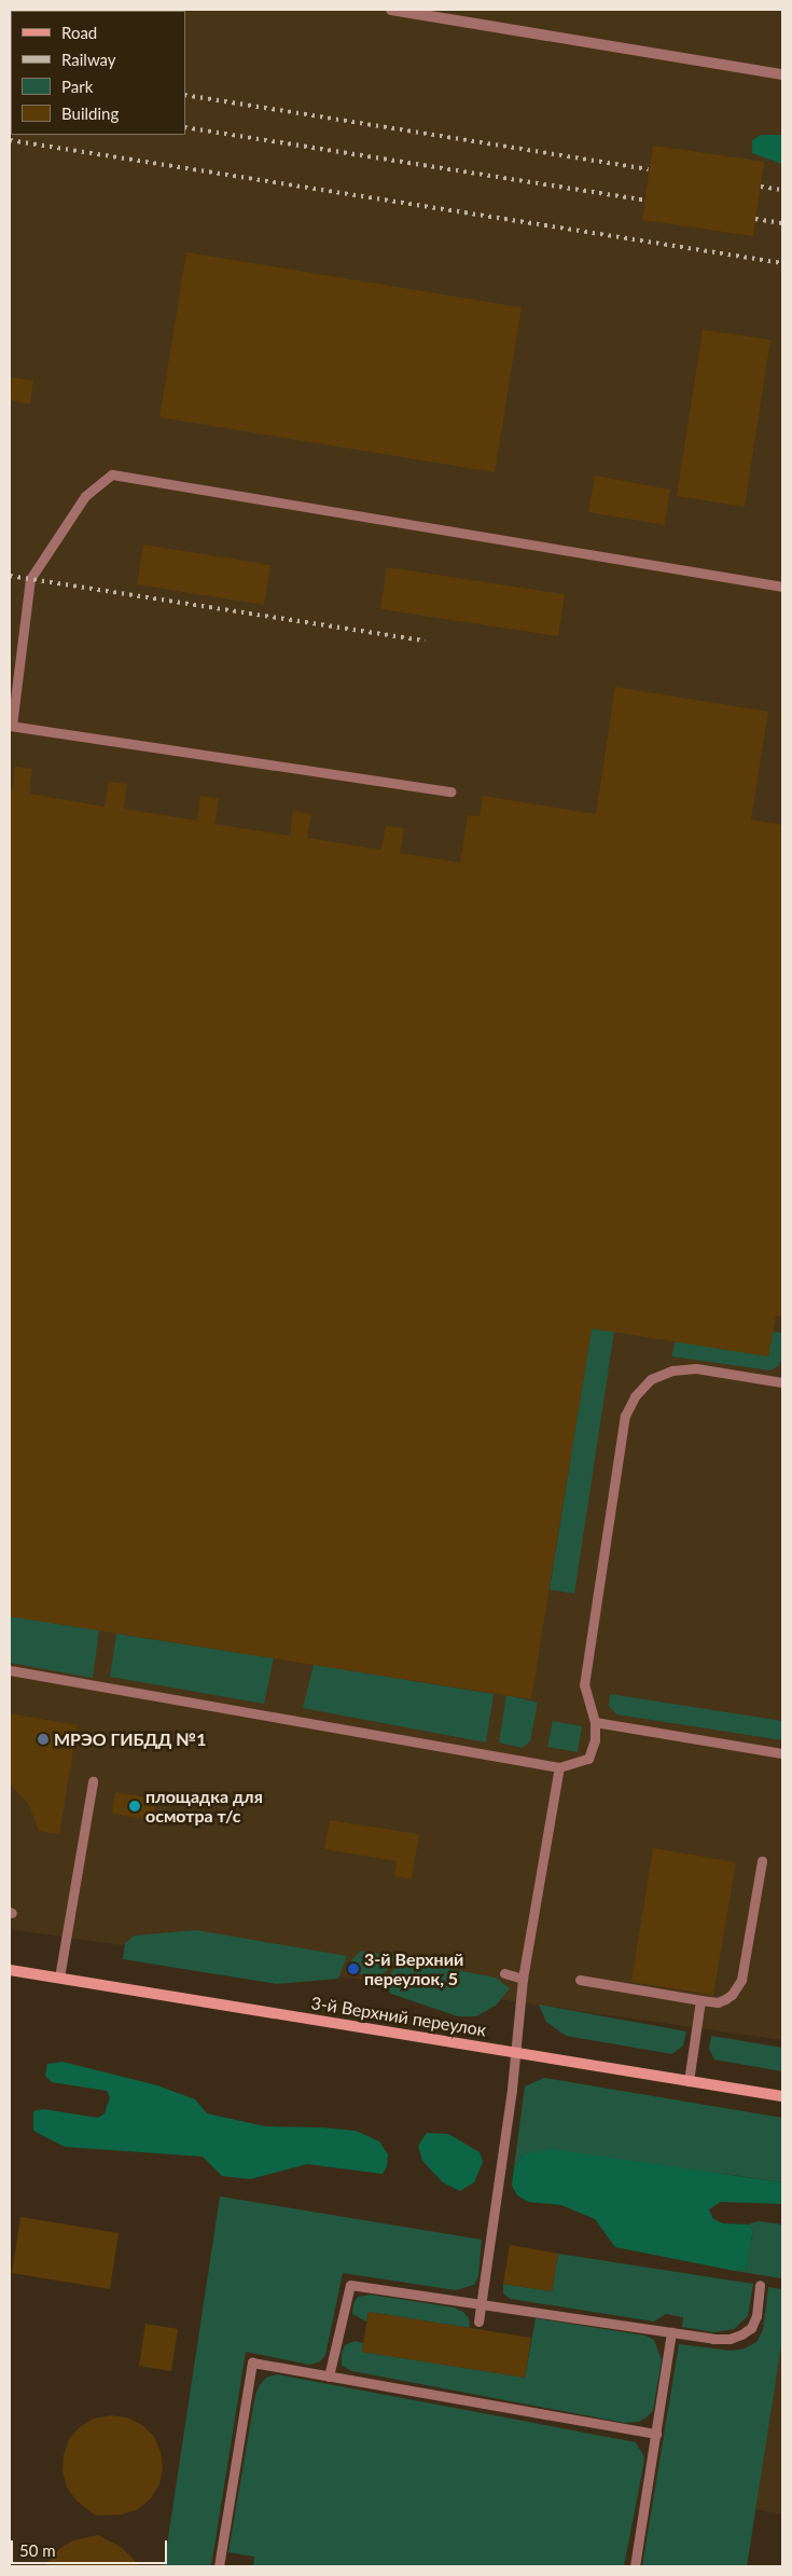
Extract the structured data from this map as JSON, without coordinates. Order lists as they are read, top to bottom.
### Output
{
  "streets": {
    "street": ["3-й Верхний переулок"]
  },
  "places": ["МРЭО ГИБДД №1", "площадка для осмотра т/с", "3-й Верхний переулок, 5"],
  "legend": [
    "Road",
    "Railway",
    "Park",
    "Building"
  ],
  "scale_bar": "50 m"
}
